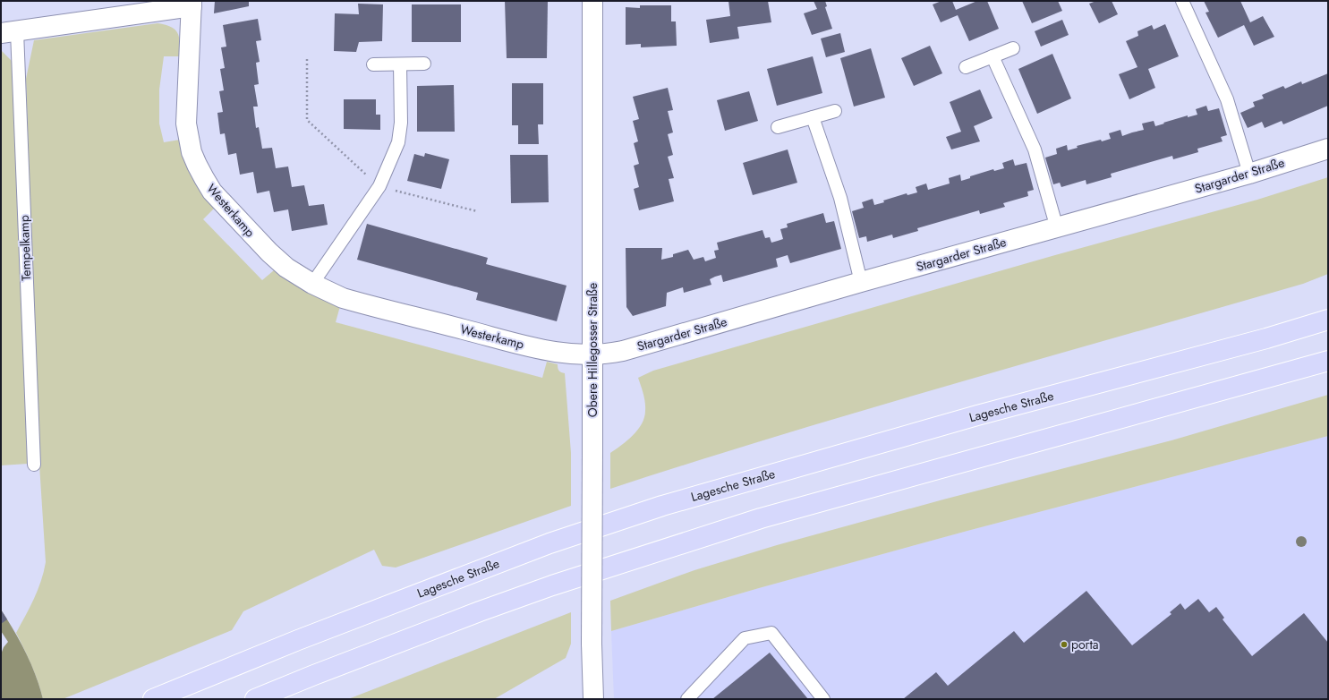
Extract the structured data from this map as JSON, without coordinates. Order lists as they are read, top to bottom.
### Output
{
  "streets": {
    "highway": ["Lagesche Straße"],
    "street": [
      "Stargarder Straße",
      "Westerkamp",
      "Tempelkamp",
      "Obere Hillegosser Straße"
    ]
  },
  "crossings": [
    ["Stargarder Straße", "Westerkamp"],
    ["Stargarder Straße", "Obere Hillegosser Straße"],
    ["Westerkamp", "Tempelkamp"],
    ["Westerkamp", "Obere Hillegosser Straße"]
  ],
  "places": ["porta"]
}
